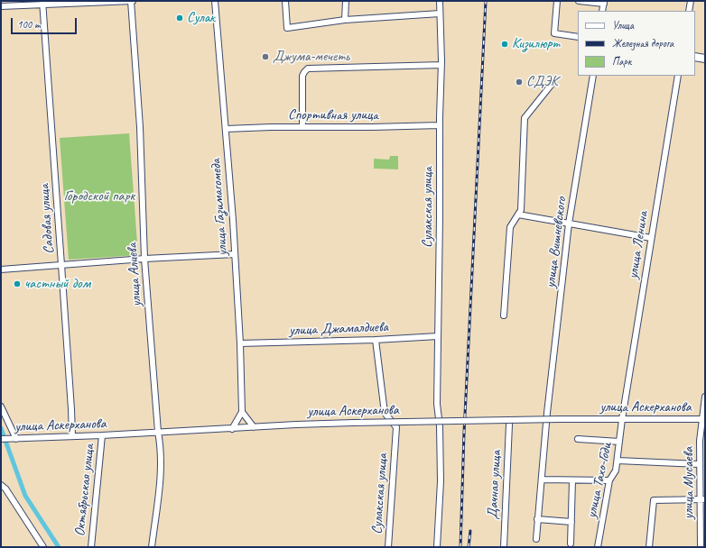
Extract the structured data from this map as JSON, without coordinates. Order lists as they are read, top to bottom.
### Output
{
  "streets": {
    "street": [
      "Спортивная улица",
      "улица Газимагомеда",
      "Сулакская улица",
      "Садовая улица",
      "улица Вишневского",
      "улица Ленина",
      "улица Алиева",
      "улица Джамалдиева",
      "улица Аскерханова",
      "улица Тахо-Годи",
      "улица Мусаева",
      "Дачная улица",
      "Октябрьская улица"
    ]
  },
  "crossings": [
    ["Спортивная улица", "улица Газимагомеда"],
    ["Спортивная улица", "Сулакская улица"],
    ["улица Газимагомеда", "улица Джамалдиева"],
    ["Сулакская улица", "улица Джамалдиева"],
    ["Садовая улица", "улица Аскерханова"],
    ["улица Ленина", "улица Аскерханова"],
    ["улица Ленина", "улица Тахо-Годи"],
    ["улица Алиева", "улица Аскерханова"],
    ["улица Аскерханова", "улица Тахо-Годи"],
    ["улица Аскерханова", "улица Мусаева"],
    ["улица Аскерханова", "Октябрьская улица"]
  ],
  "parks": ["Городской парк"],
  "places": [
    "Сулак",
    "Кизилюрт",
    "Джума-мечеть",
    "СДЭК",
    "частный дом"
  ],
  "legend": ["Улица", "Железная дорога", "Парк"],
  "scale_bar": "100 m"
}
